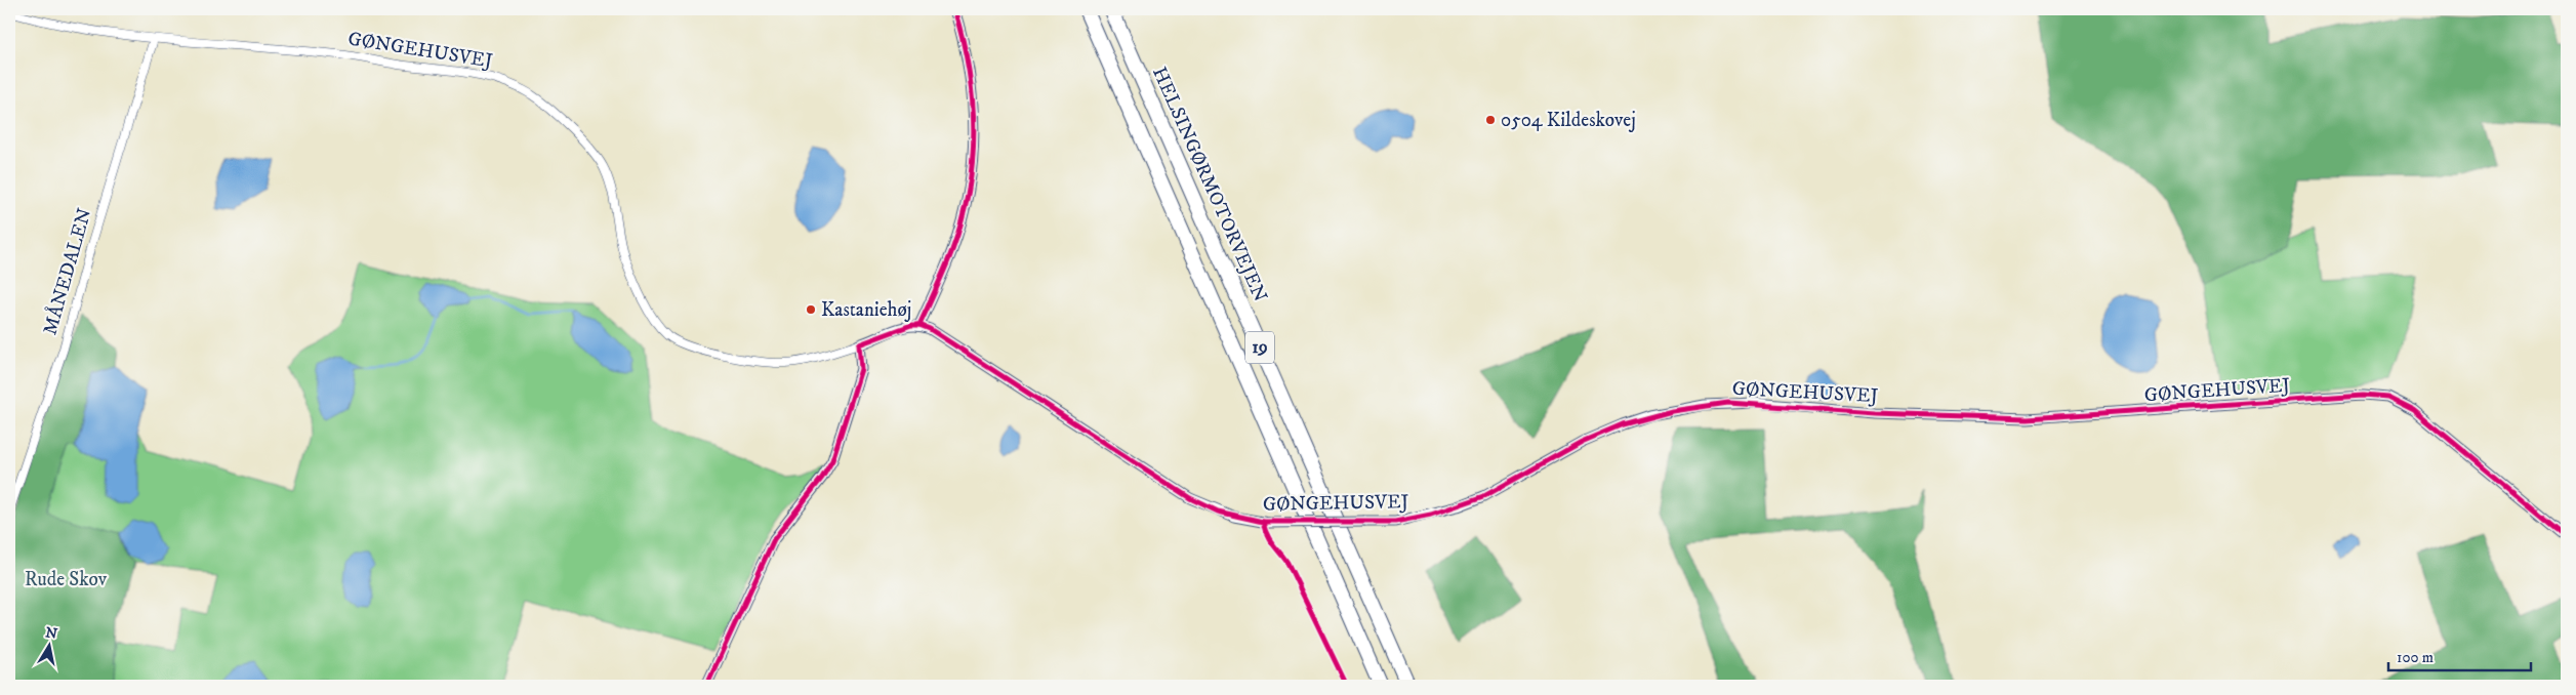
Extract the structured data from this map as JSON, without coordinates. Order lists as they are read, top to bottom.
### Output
{
  "streets": {
    "highway": ["HELSINGØRMOTORVEJEN", "19"],
    "street": ["GØNGEHUSVEJ", "MÅNEDALEN"]
  },
  "crossings": [
    ["GØNGEHUSVEJ", "MÅNEDALEN"]
  ],
  "parks": ["Rude Skov"],
  "places": ["0504 Kildeskovej", "Kastaniehøj"],
  "scale_bar": "100 m",
  "north": "top"
}
